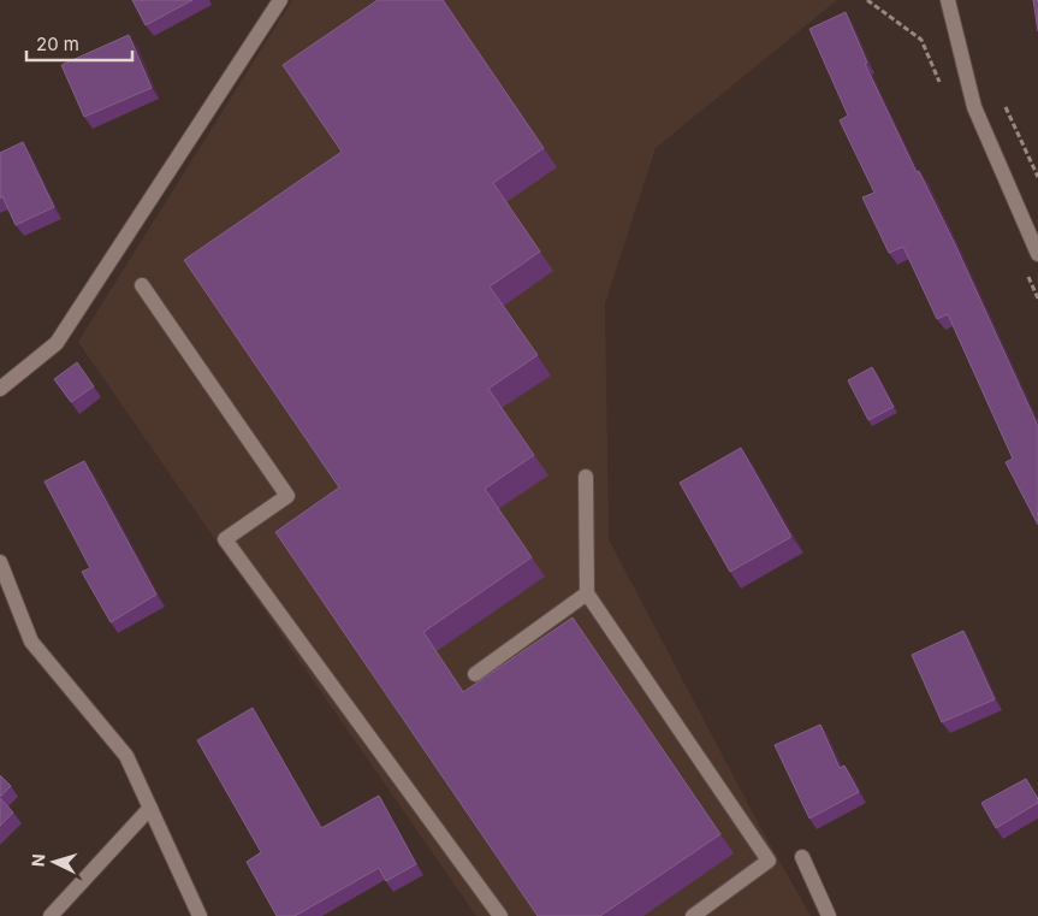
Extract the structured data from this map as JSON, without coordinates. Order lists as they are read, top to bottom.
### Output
{
  "scale_bar": "20 m",
  "north": "left"
}
